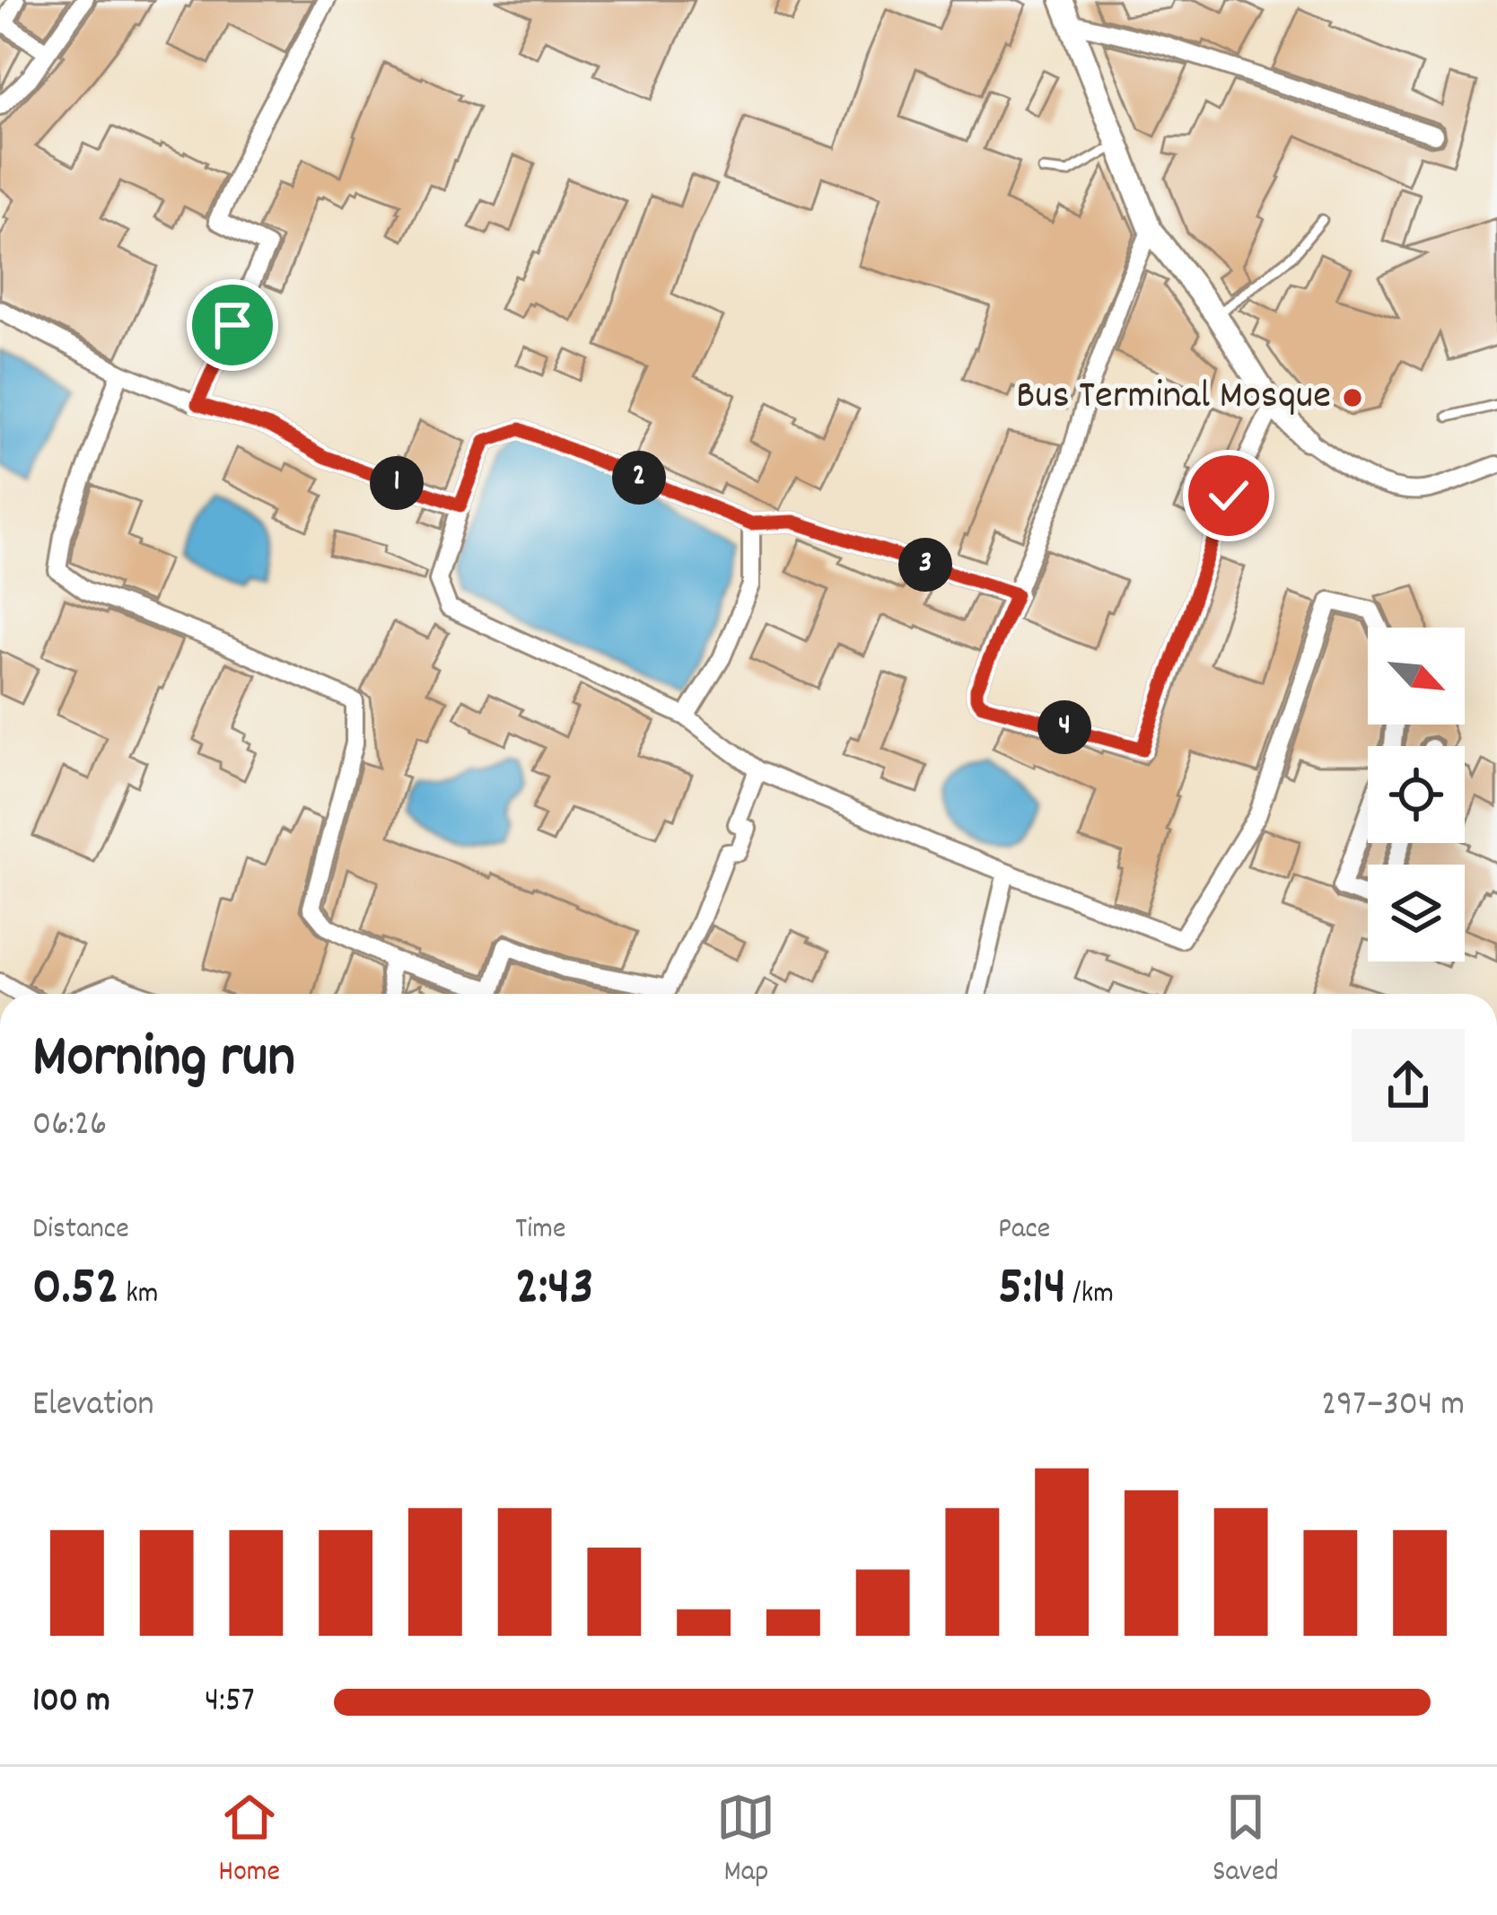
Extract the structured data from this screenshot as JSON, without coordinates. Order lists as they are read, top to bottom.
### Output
{
  "places": ["Bus Terminal Mosque"],
  "north": "bottom right",
  "page": {
    "pins": [
      "2",
      "1",
      "3",
      "4"
    ],
    "heading": ["Morning run", "06:26"],
    "stats": [
      ["Distance", "0.52 km"],
      ["Time", "2:43"],
      ["Pace", "5:14 /km"]
    ],
    "chart": ["Elevation", "297–304 m"],
    "list": [
      {
        "name": "100 m",
        "note": "4:57"
      }
    ],
    "tabs": ["Home", "Map", "Saved"]
  }
}
